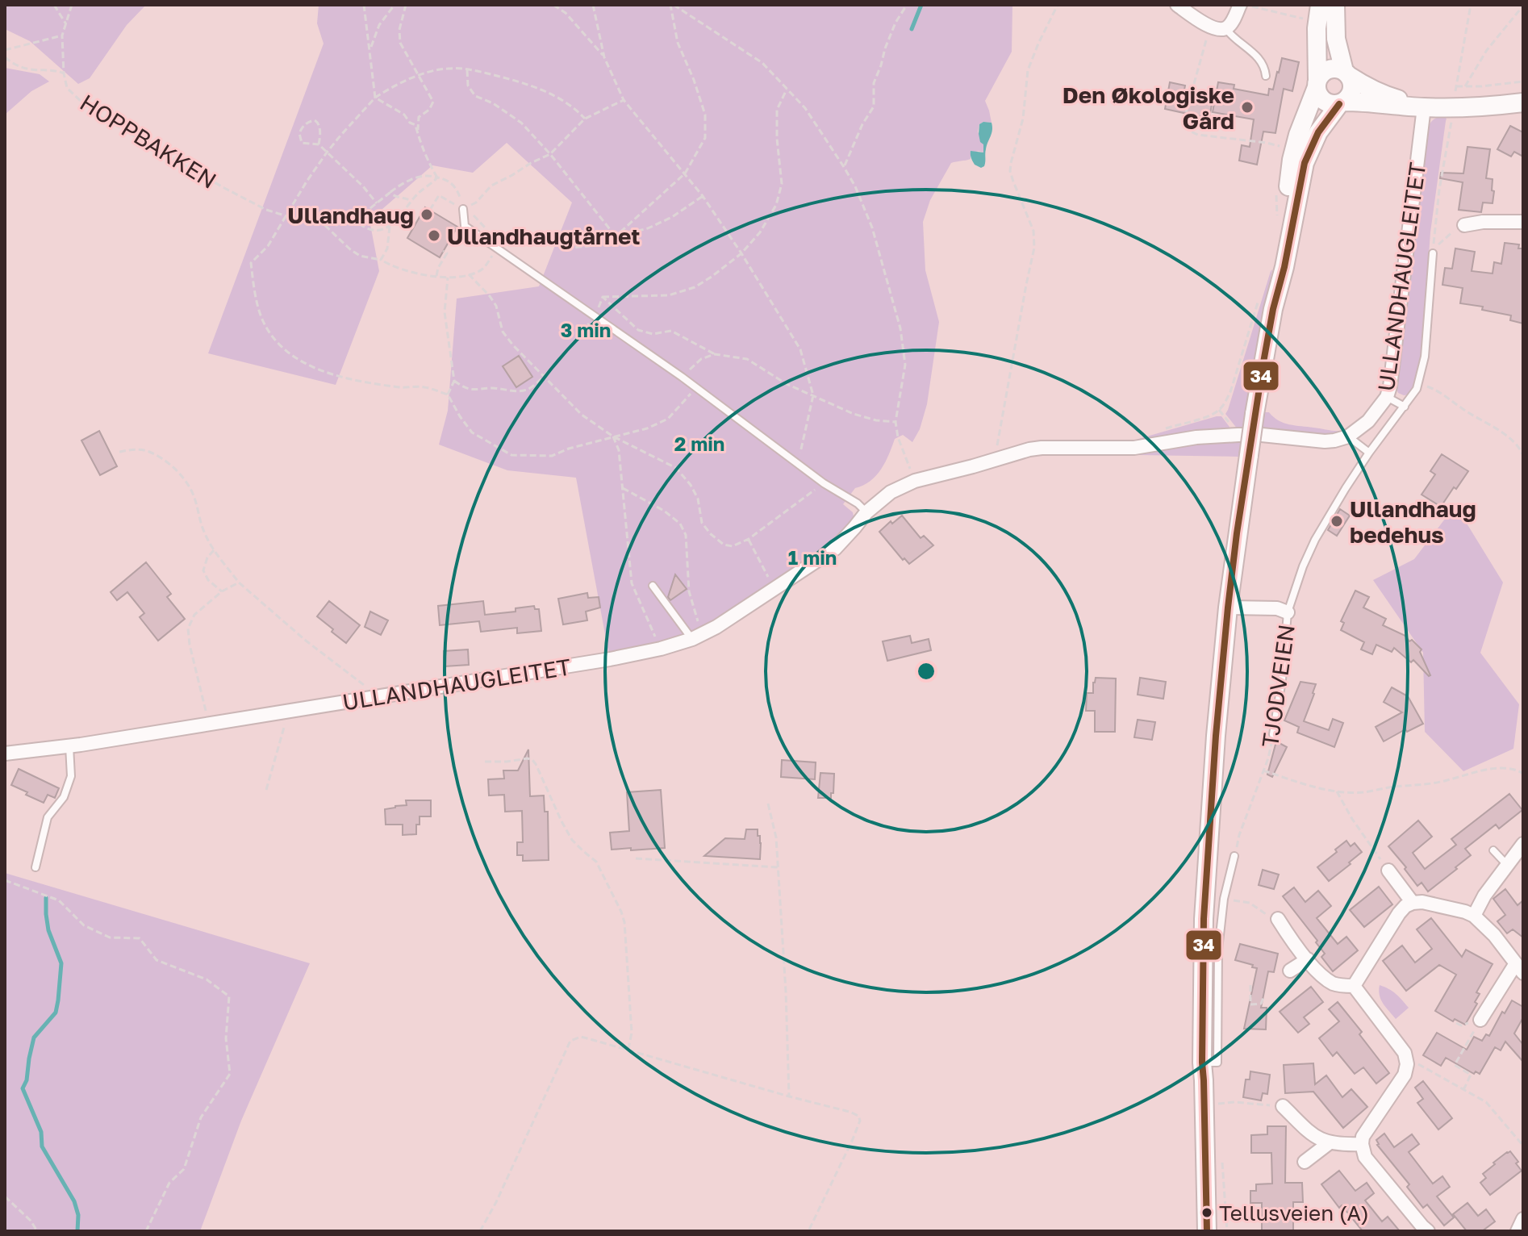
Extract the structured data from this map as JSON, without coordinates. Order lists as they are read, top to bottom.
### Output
{
  "streets": {
    "street": ["ULLANDHAUGLEITET", "TJODVEIEN"],
    "path": ["HOPPBAKKEN"]
  },
  "places": [
    "Den Økologiske Gård",
    "Ullandhaug",
    "Ullandhaugtårnet",
    "Ullandhaug bedehus",
    "Tellusveien (A)"
  ],
  "lines": ["transit line 34"],
  "rings": ["3 min", "2 min", "1 min"]
}
